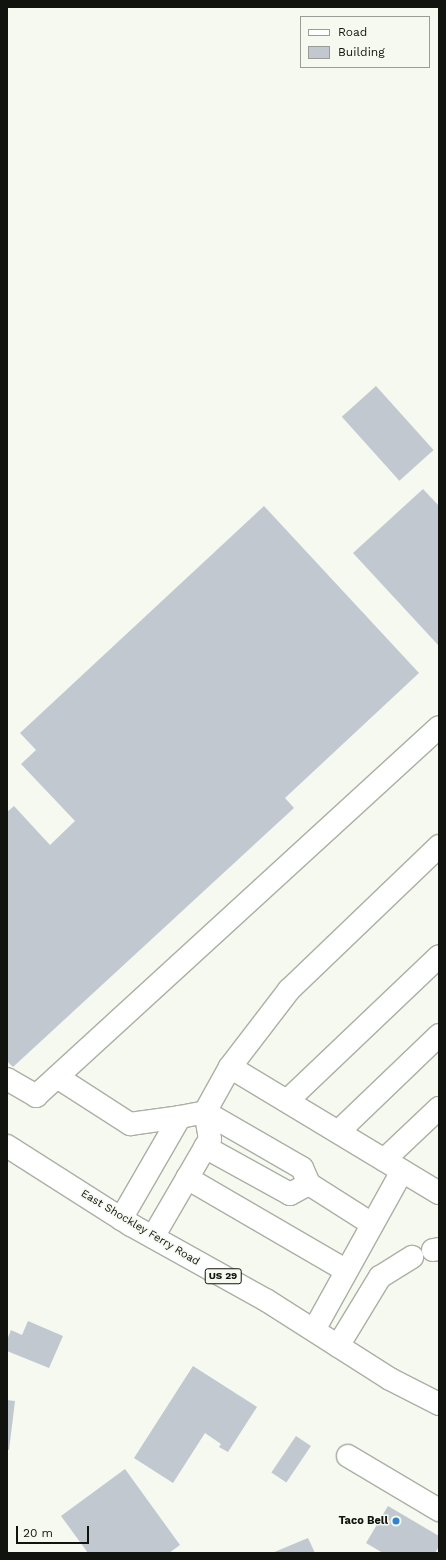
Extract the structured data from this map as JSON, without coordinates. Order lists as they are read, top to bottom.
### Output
{
  "streets": {
    "main road": ["East Shockley Ferry Road", "US 29"]
  },
  "places": ["Taco Bell"],
  "legend": ["Road", "Building"],
  "scale_bar": "20 m"
}
